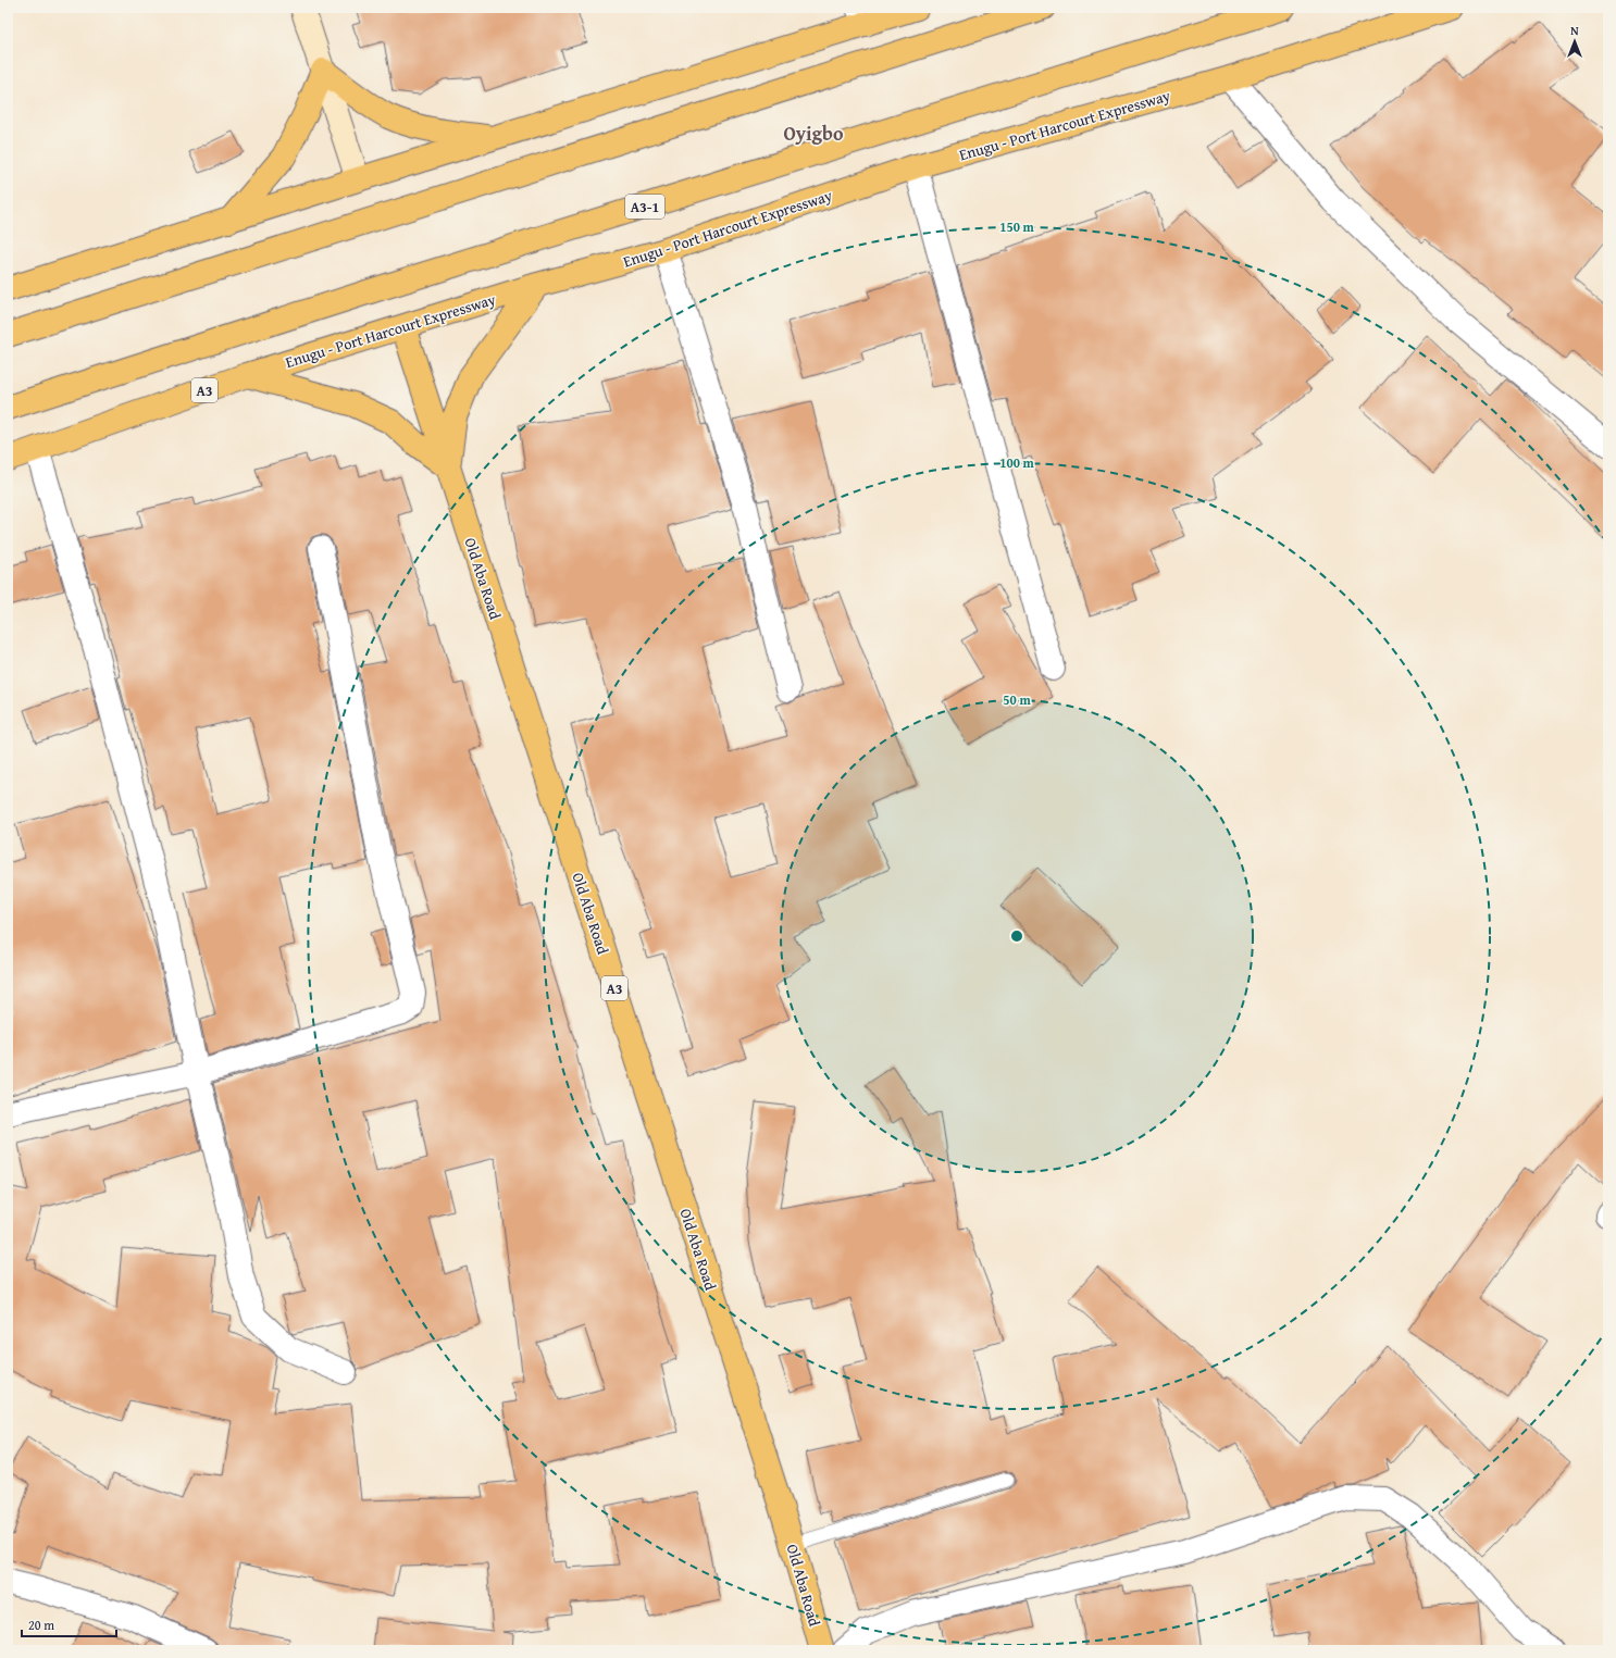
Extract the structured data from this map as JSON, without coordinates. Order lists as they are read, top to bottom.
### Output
{
  "streets": {
    "main road": [
      "Enugu - Port Harcourt Expressway",
      "A3-1",
      "A3",
      "Old Aba Road"
    ]
  },
  "crossings": [
    ["Enugu - Port Harcourt Expressway", "Old Aba Road"]
  ],
  "districts": ["Oyigbo"],
  "scale_bar": "20 m",
  "north": "top",
  "rings": ["150 m", "100 m", "50 m"]
}
